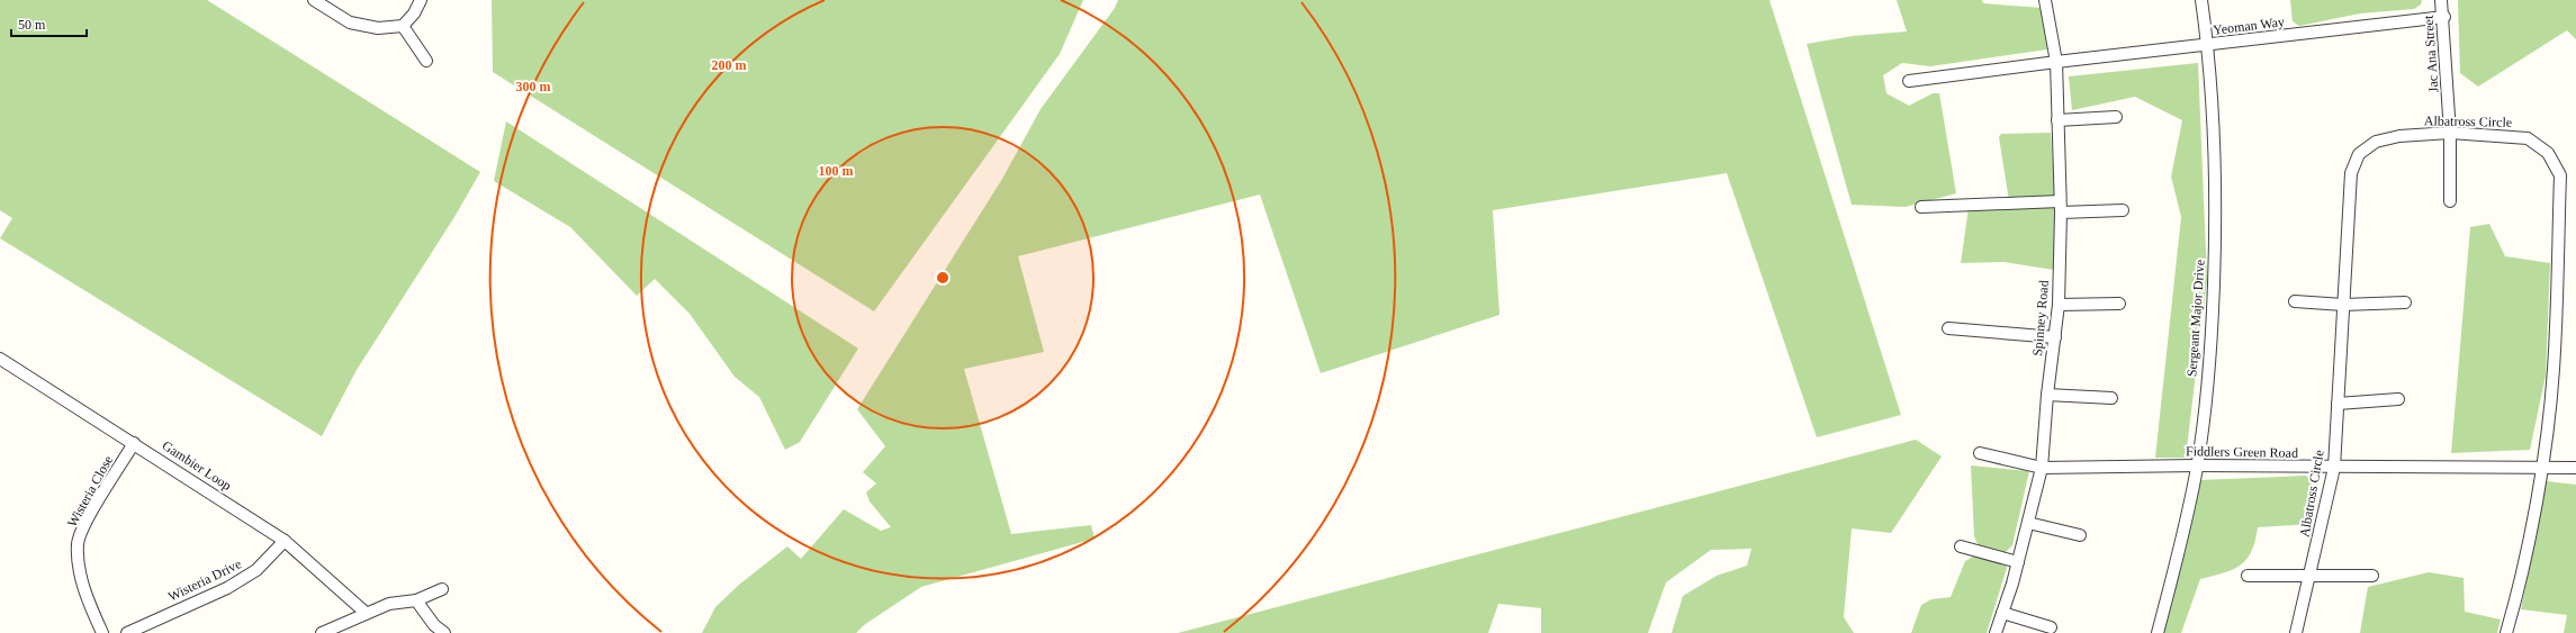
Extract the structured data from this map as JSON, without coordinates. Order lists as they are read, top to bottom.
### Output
{
  "streets": {
    "street": [
      "Yeoman Way",
      "Jac Ana Street",
      "Albatross Circle",
      "Spinney Road",
      "Sergeant Major Drive",
      "Fiddlers Green Road",
      "Gambier Loop",
      "Wisteria Close",
      "Wisteria Drive"
    ]
  },
  "crossings": [
    ["Yeoman Way", "Jac Ana Street"],
    ["Yeoman Way", "Spinney Road"],
    ["Yeoman Way", "Sergeant Major Drive"],
    ["Jac Ana Street", "Albatross Circle"],
    ["Albatross Circle", "Fiddlers Green Road"],
    ["Spinney Road", "Fiddlers Green Road"],
    ["Sergeant Major Drive", "Fiddlers Green Road"],
    ["Gambier Loop", "Wisteria Close"],
    ["Gambier Loop", "Wisteria Drive"]
  ],
  "scale_bar": "50 m",
  "rings": ["200 m", "300 m", "100 m"]
}
